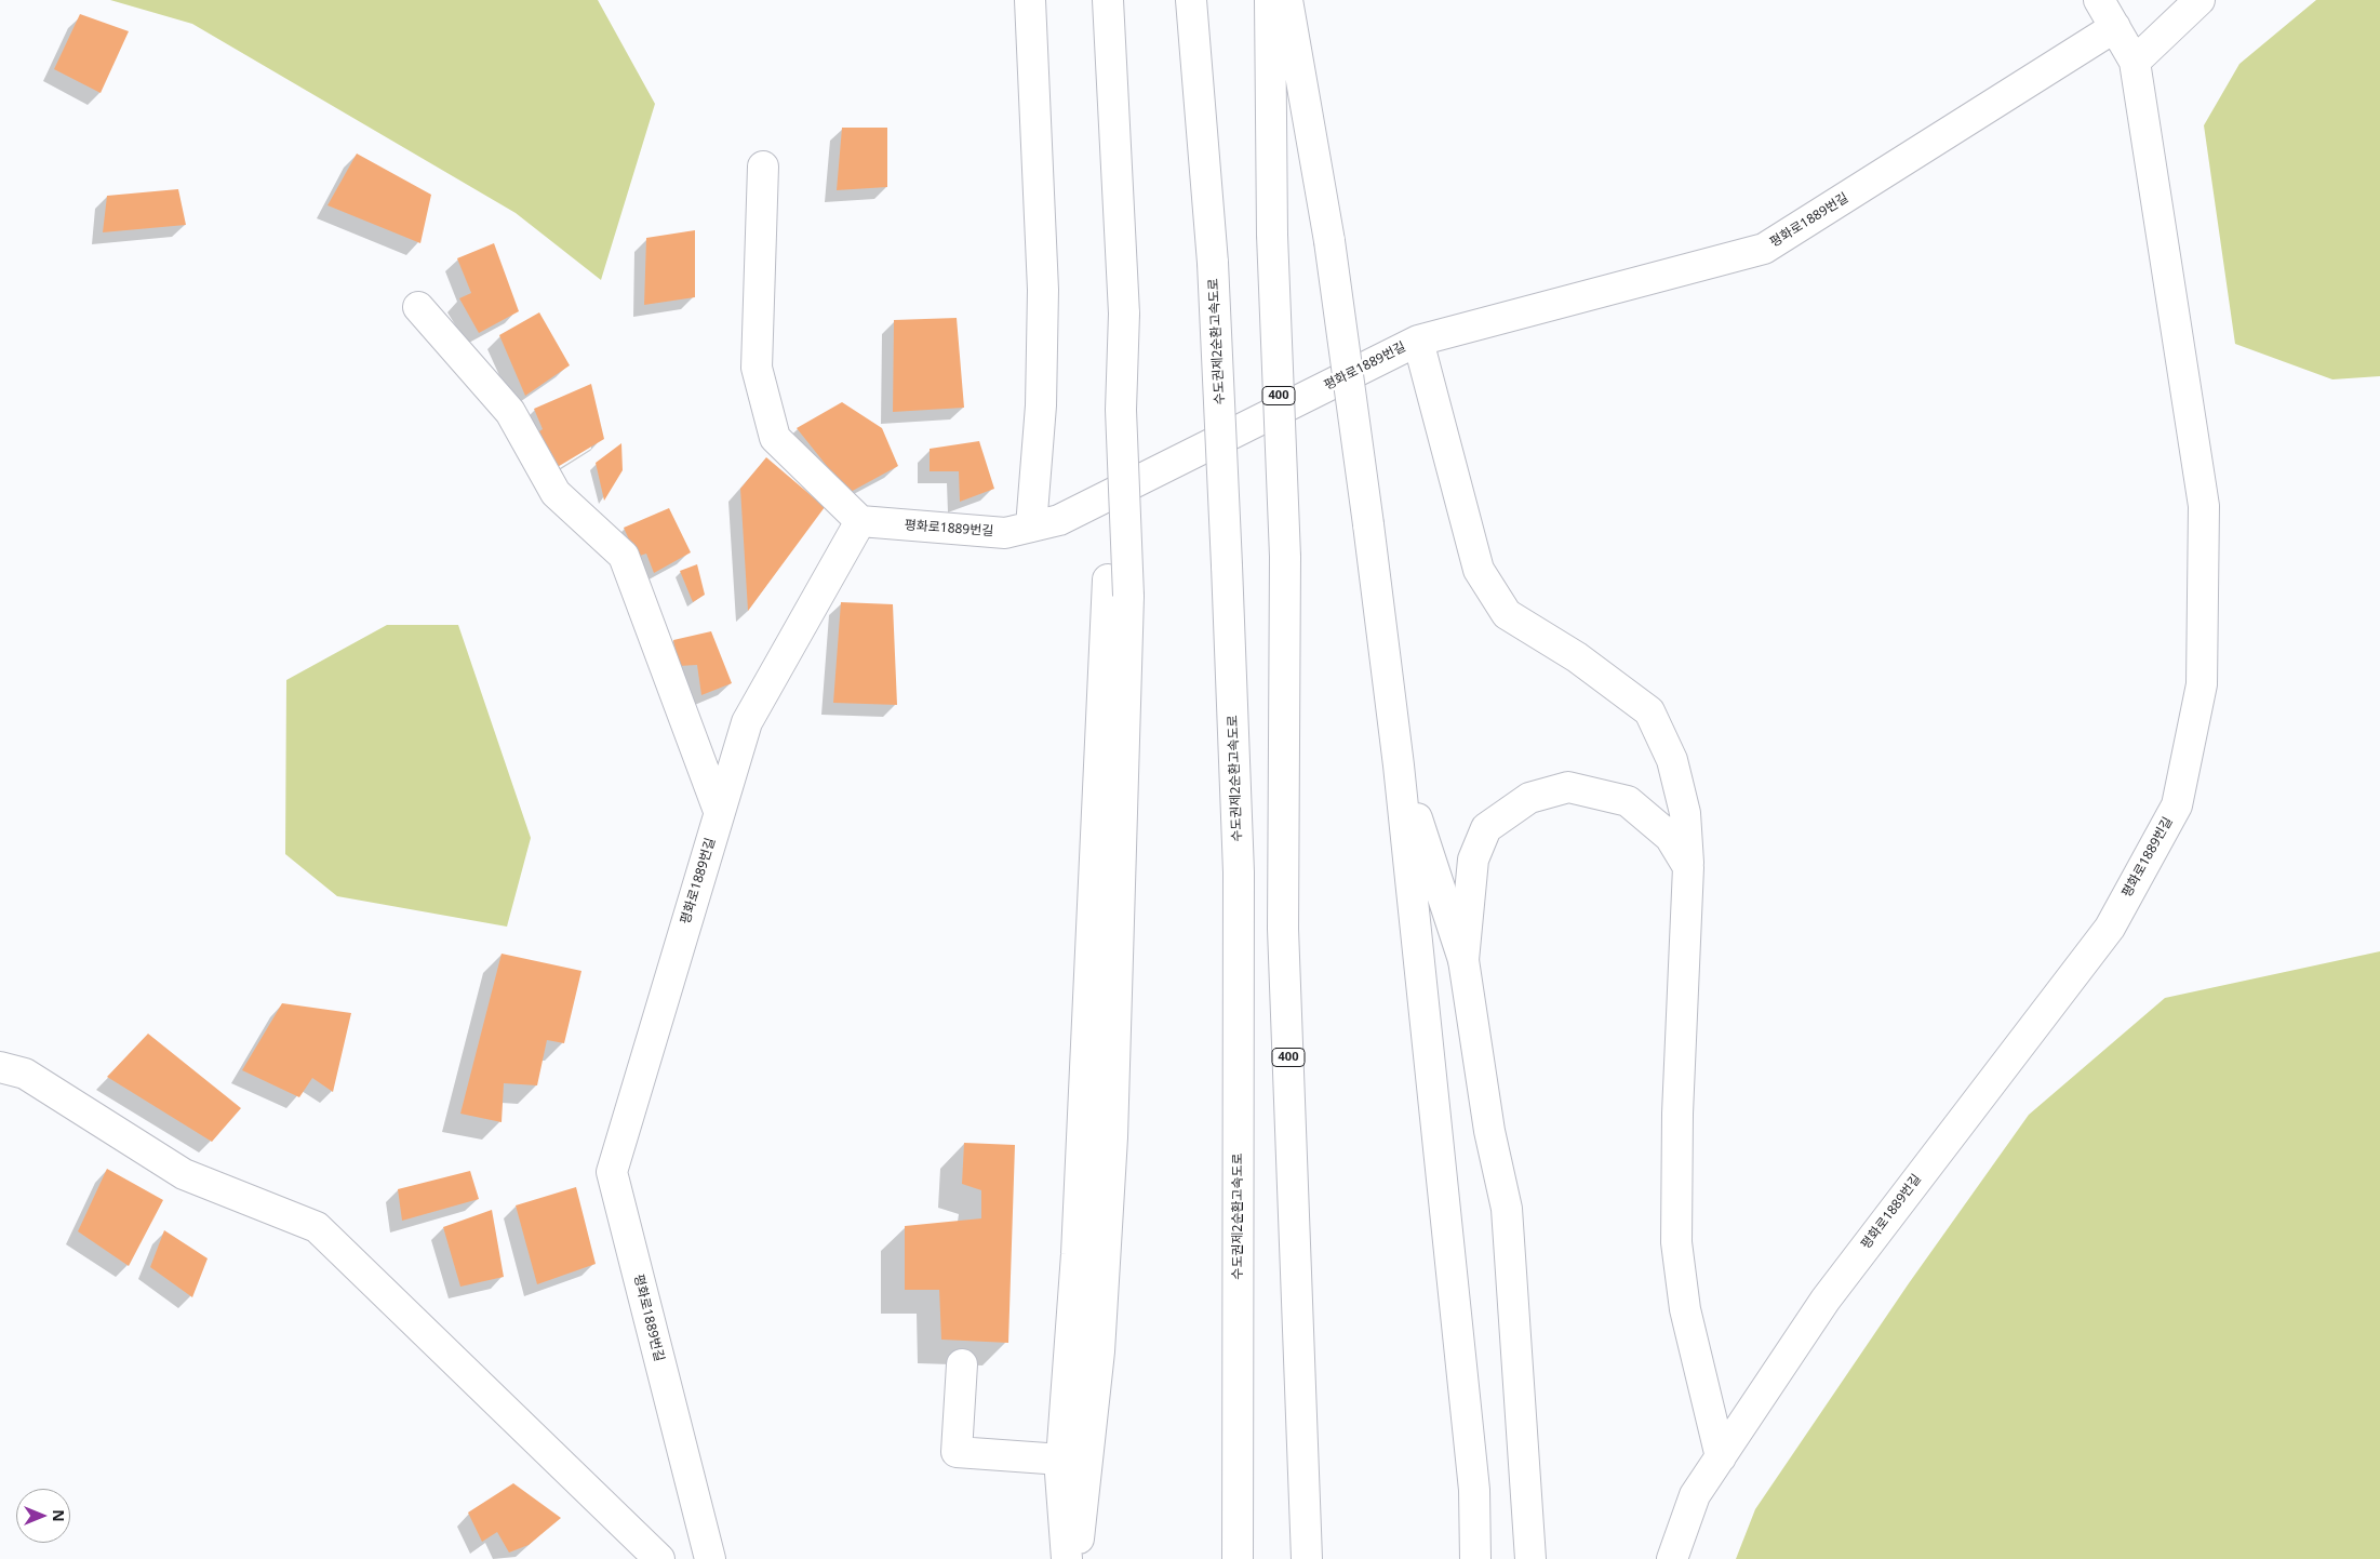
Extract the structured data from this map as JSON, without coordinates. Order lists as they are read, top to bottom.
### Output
{
  "streets": {
    "main road": ["평화로1889번길", "수도권제2순환고속도로", "400"]
  },
  "north": "right"
}
